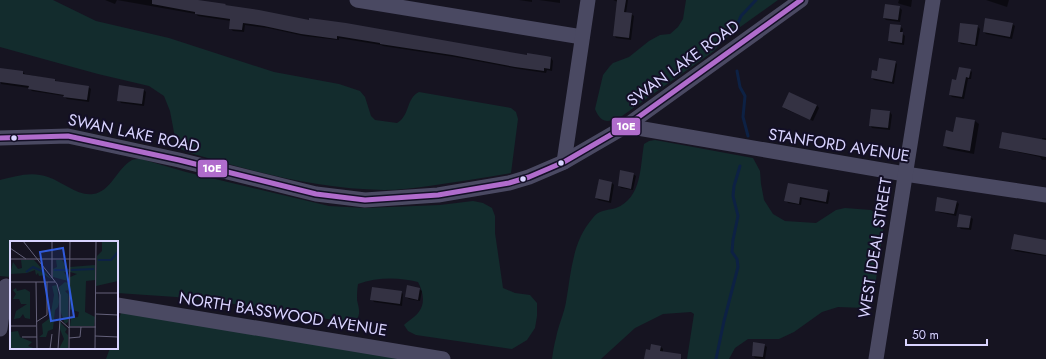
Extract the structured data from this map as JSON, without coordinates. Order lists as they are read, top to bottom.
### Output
{
  "streets": {
    "street": [
      "SWAN LAKE ROAD",
      "STANFORD AVENUE",
      "WEST IDEAL STREET",
      "NORTH BASSWOOD AVENUE"
    ]
  },
  "crossings": [
    ["SWAN LAKE ROAD", "STANFORD AVENUE"],
    ["STANFORD AVENUE", "WEST IDEAL STREET"]
  ],
  "lines": ["transit line 10E"],
  "scale_bar": "50 m"
}
